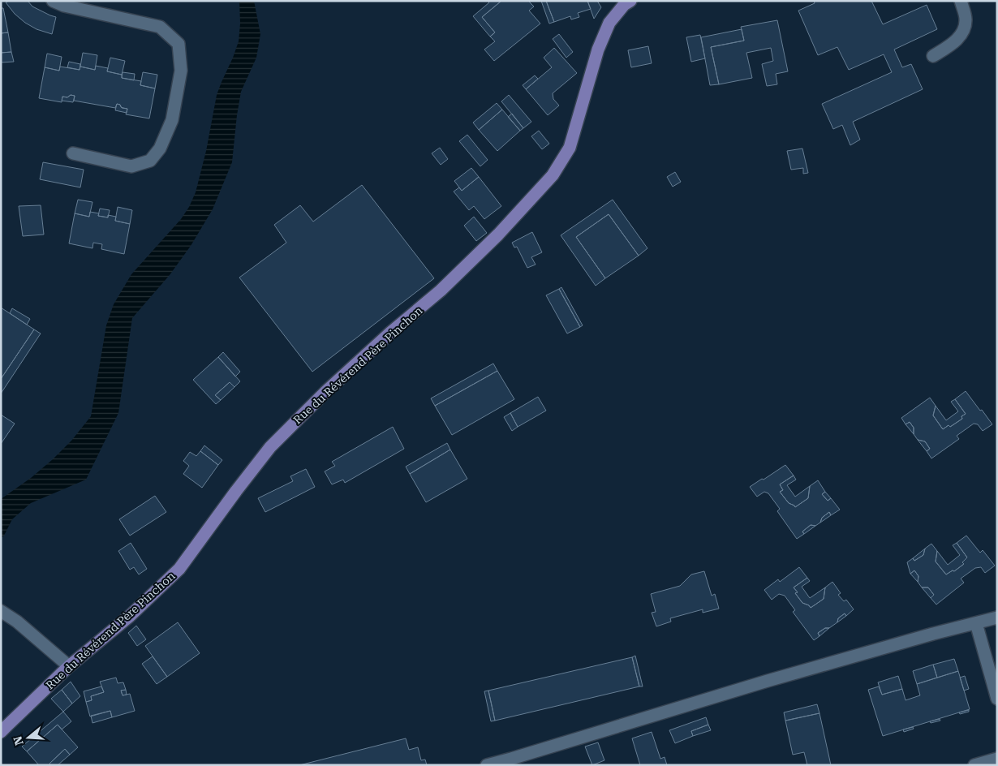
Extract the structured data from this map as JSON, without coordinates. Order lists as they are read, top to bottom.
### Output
{
  "streets": {
    "main road": ["Rue du Révérend Père Pinchon"]
  },
  "north": "left"
}
